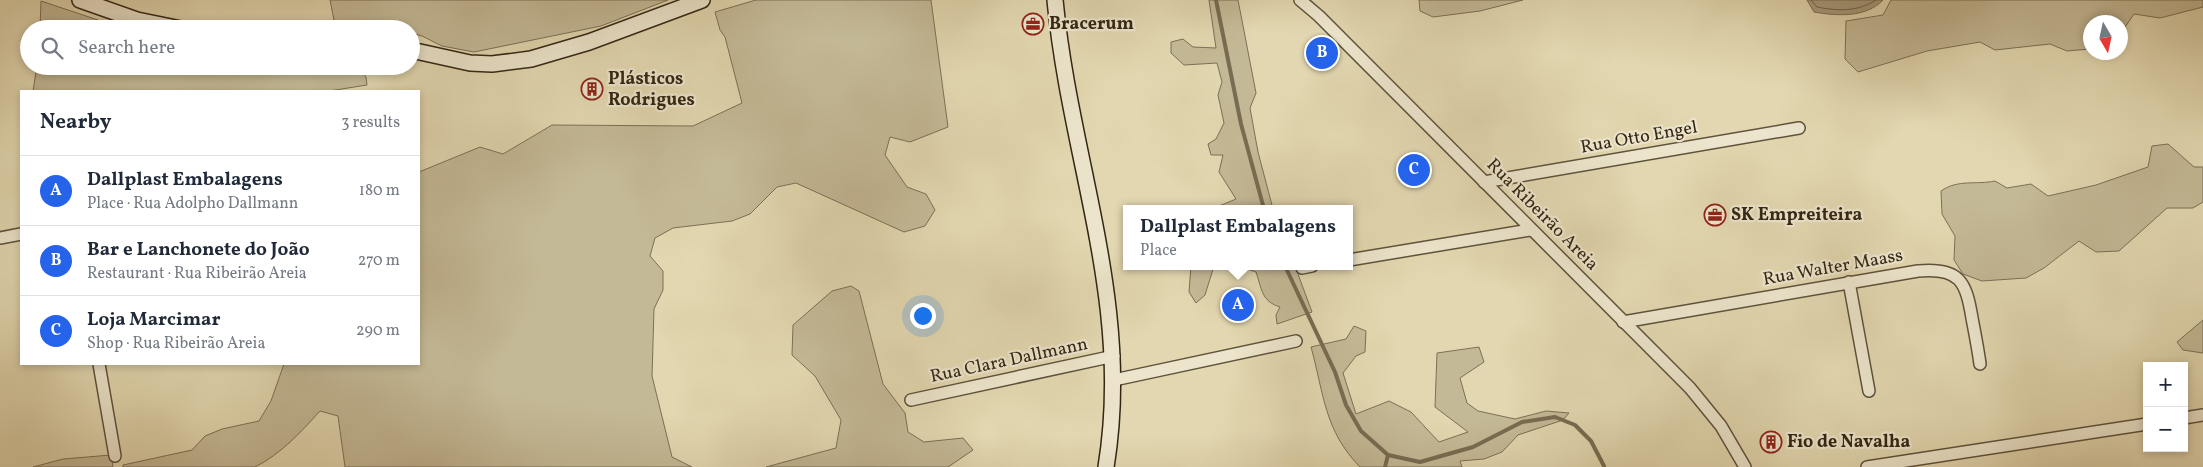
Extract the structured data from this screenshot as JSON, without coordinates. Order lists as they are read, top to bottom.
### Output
{
  "streets": {
    "street": [
      "Rua Otto Engel",
      "Rua Ribeirão Areia",
      "Rua Walter Maass",
      "Rua Clara Dallmann"
    ]
  },
  "crossings": [
    ["Rua Otto Engel", "Rua Ribeirão Areia"],
    ["Rua Ribeirão Areia", "Rua Walter Maass"]
  ],
  "places": {
    "office": ["Bracerum", "SK Empreiteira"],
    "building": ["Plásticos Rodrigues", "Fio de Navalha"]
  },
  "north": "bottom",
  "page": {
    "search": "Search here",
    "pins": ["B", "C", "A"],
    "heading": ["Nearby", "3 results"],
    "list": [
      {
        "mark": "A",
        "name": "Dallplast Embalagens",
        "note": "Place · Rua Adolpho Dallmann",
        "value": "180 m"
      },
      {
        "mark": "B",
        "name": "Bar e Lanchonete do João",
        "note": "Restaurant · Rua Ribeirão Areia",
        "value": "270 m"
      },
      {
        "mark": "C",
        "name": "Loja Marcimar",
        "note": "Shop · Rua Ribeirão Areia",
        "value": "290 m"
      }
    ],
    "popup": ["Dallplast Embalagens", "Place"],
    "map_buttons": ["+", "−"]
  }
}
